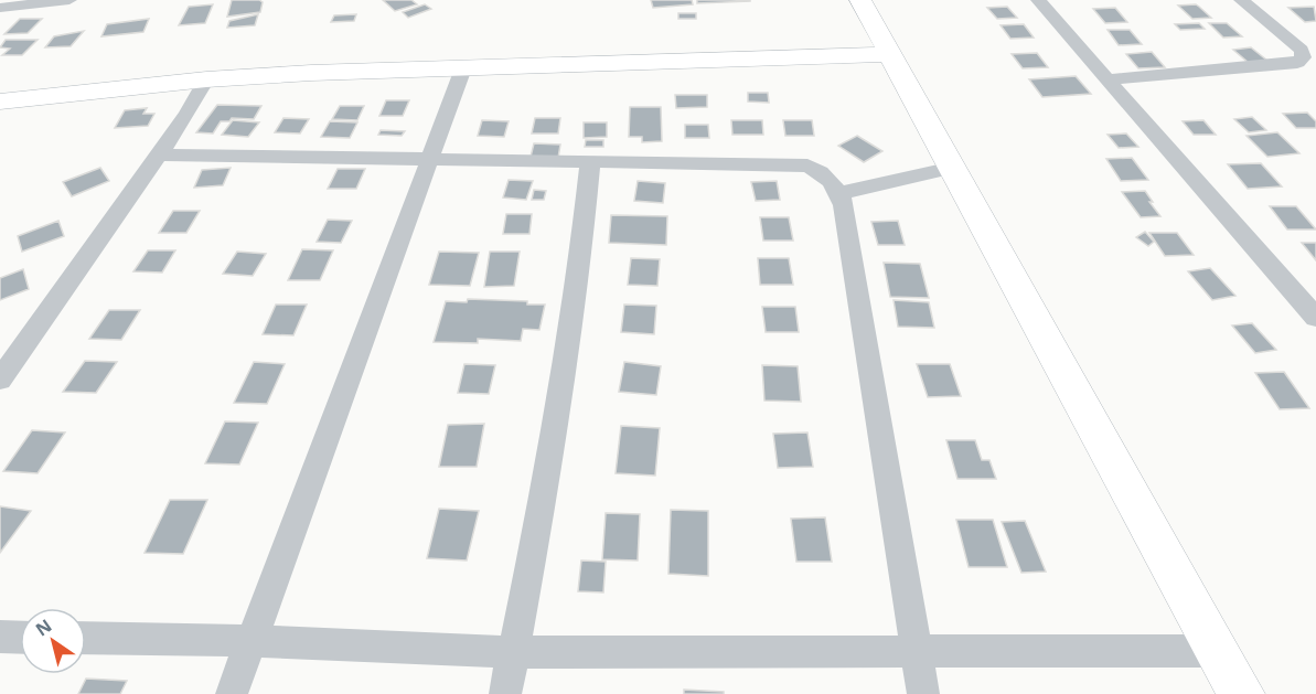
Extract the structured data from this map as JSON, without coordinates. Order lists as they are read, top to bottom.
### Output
{
  "north": "top left"
}
